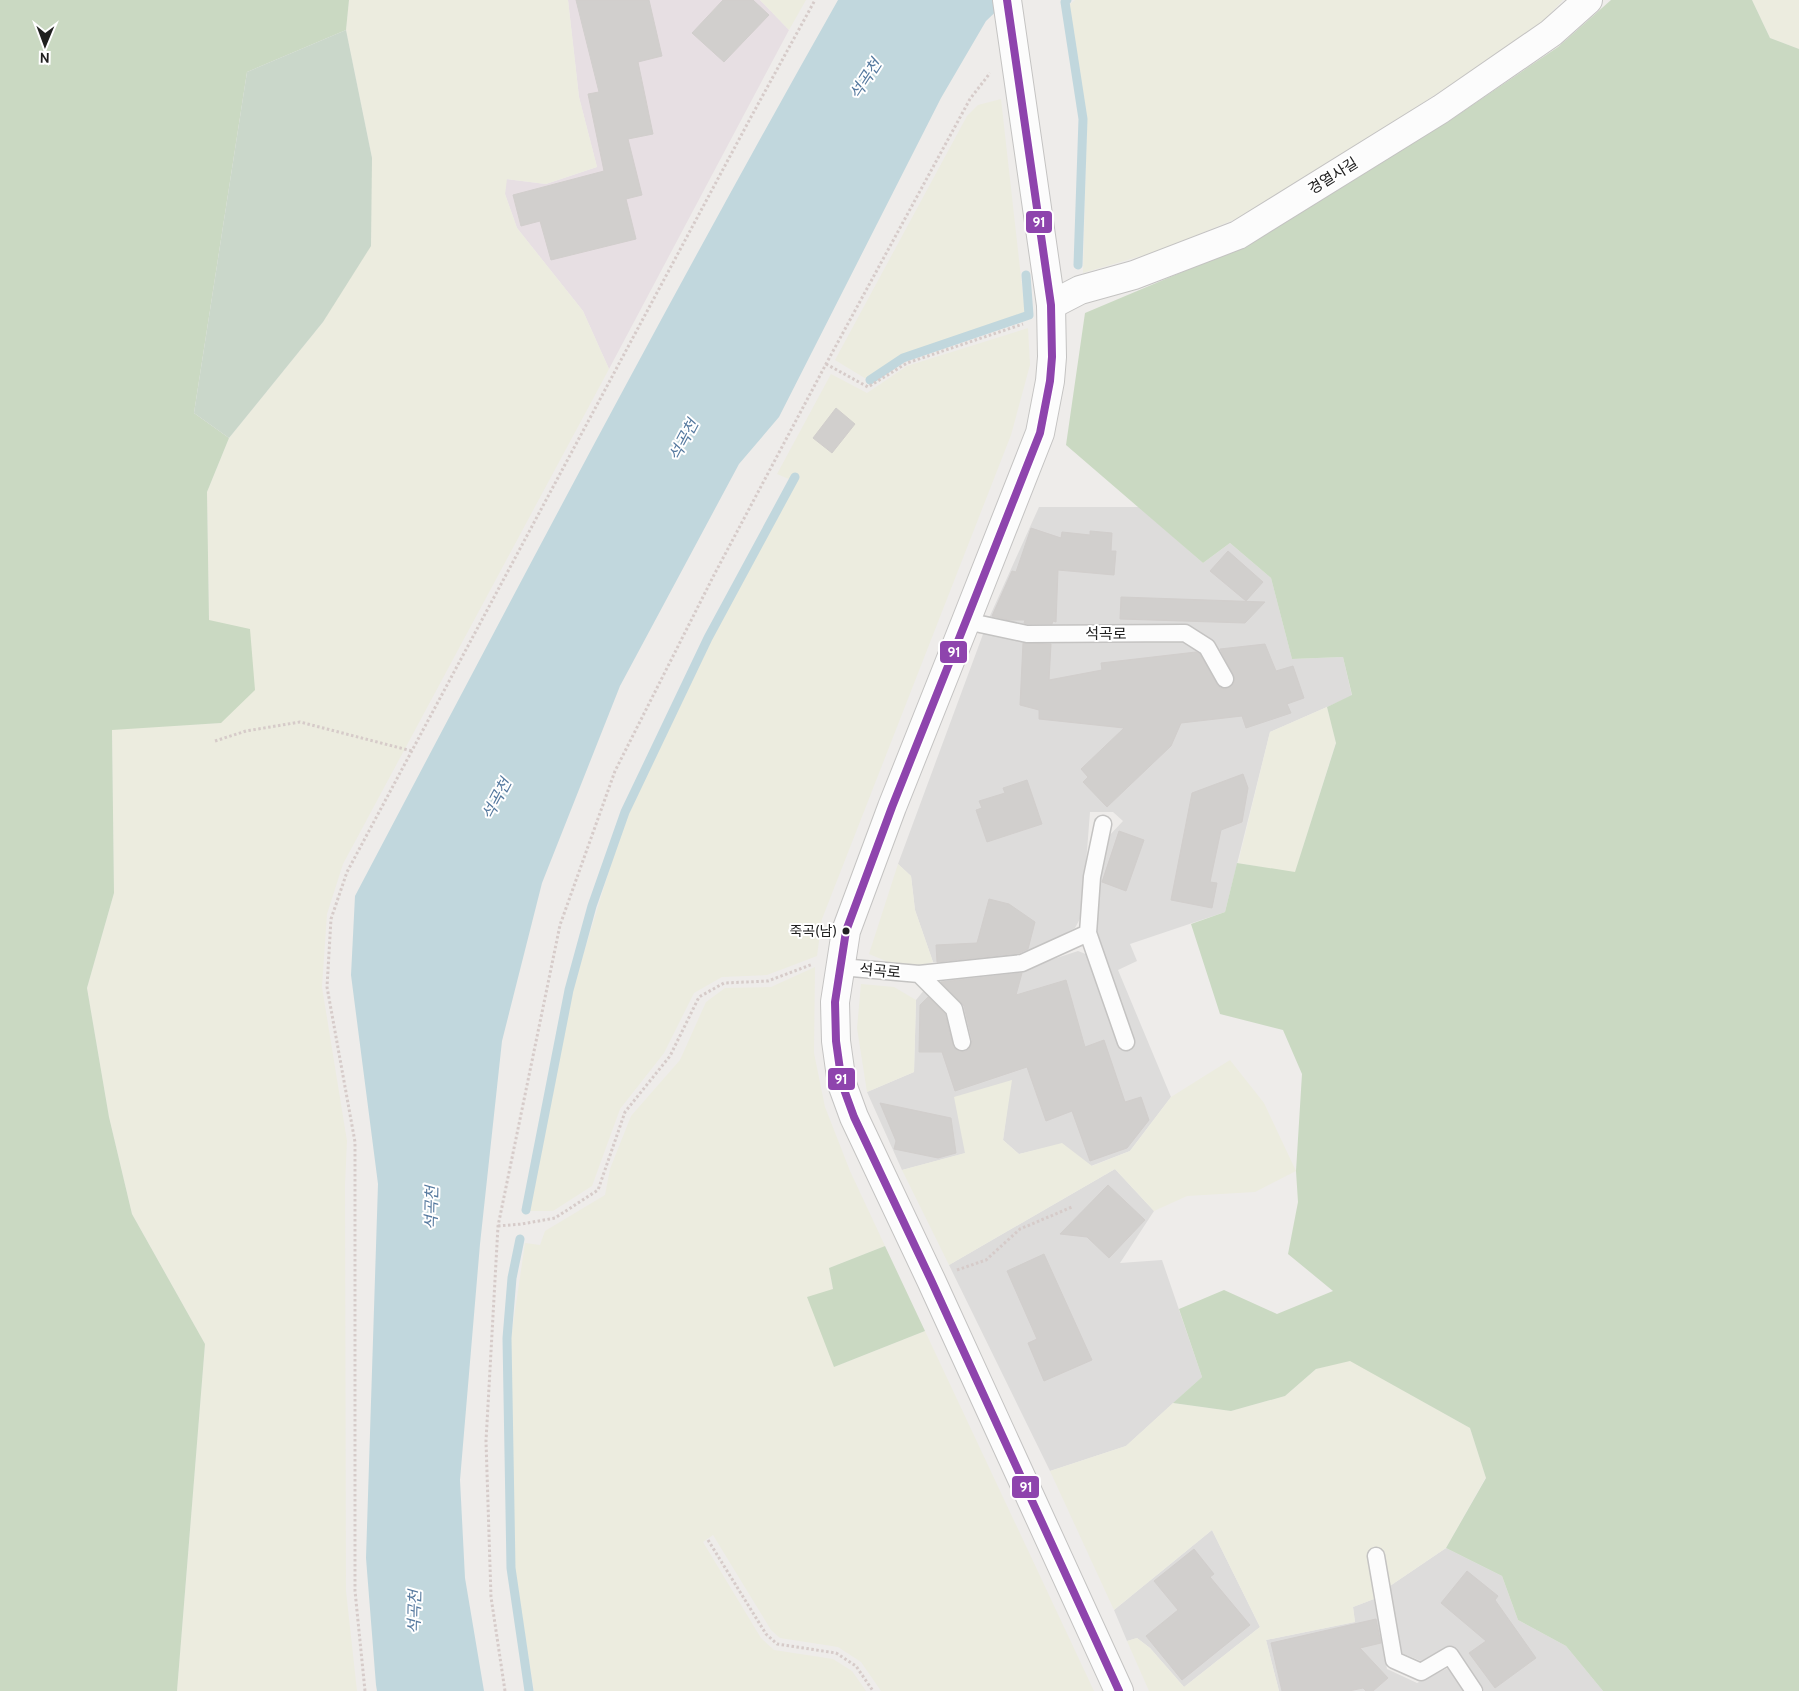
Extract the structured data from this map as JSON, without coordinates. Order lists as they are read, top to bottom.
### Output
{
  "streets": {
    "street": ["경열사길", "석곡로"]
  },
  "crossings": [
    ["경열사길", "석곡로"]
  ],
  "water": ["석곡천"],
  "places": ["죽곡(남)"],
  "lines": ["transit line 91"],
  "north": "bottom"
}
